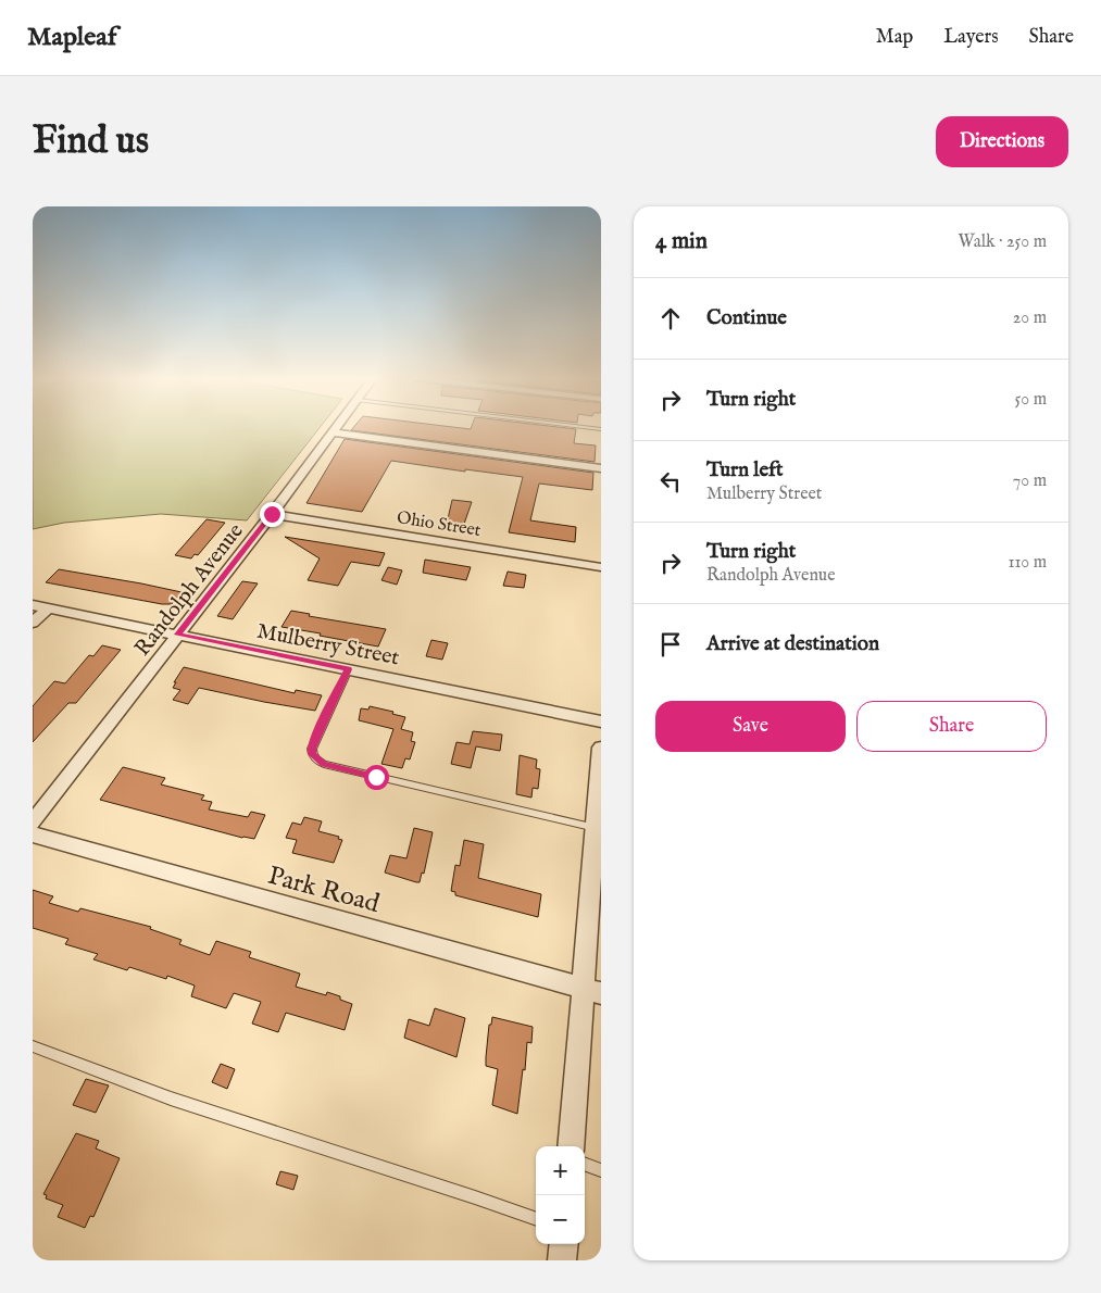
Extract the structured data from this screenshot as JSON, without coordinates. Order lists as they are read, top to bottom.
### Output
{
  "streets": {
    "street": [
      "Ohio Street",
      "Randolph Avenue",
      "Mulberry Street",
      "Park Road"
    ]
  },
  "crossings": [
    ["Ohio Street", "Randolph Avenue"],
    ["Randolph Avenue", "Mulberry Street"]
  ],
  "page": {
    "header": "Mapleaf",
    "nav": ["Map", "Layers", "Share"],
    "buttons": [
      "Directions",
      ["Save", "Share"]
    ],
    "title": "Find us",
    "heading": ["4 min", "Walk · 250 m"],
    "list": [
      ["Continue", "20 m"],
      ["Turn right", "50 m"],
      ["Turn left", "Mulberry Street", "70 m"],
      ["Turn right", "Randolph Avenue", "110 m"],
      "Arrive at destination"
    ],
    "map_buttons": ["+", "−"]
  }
}
